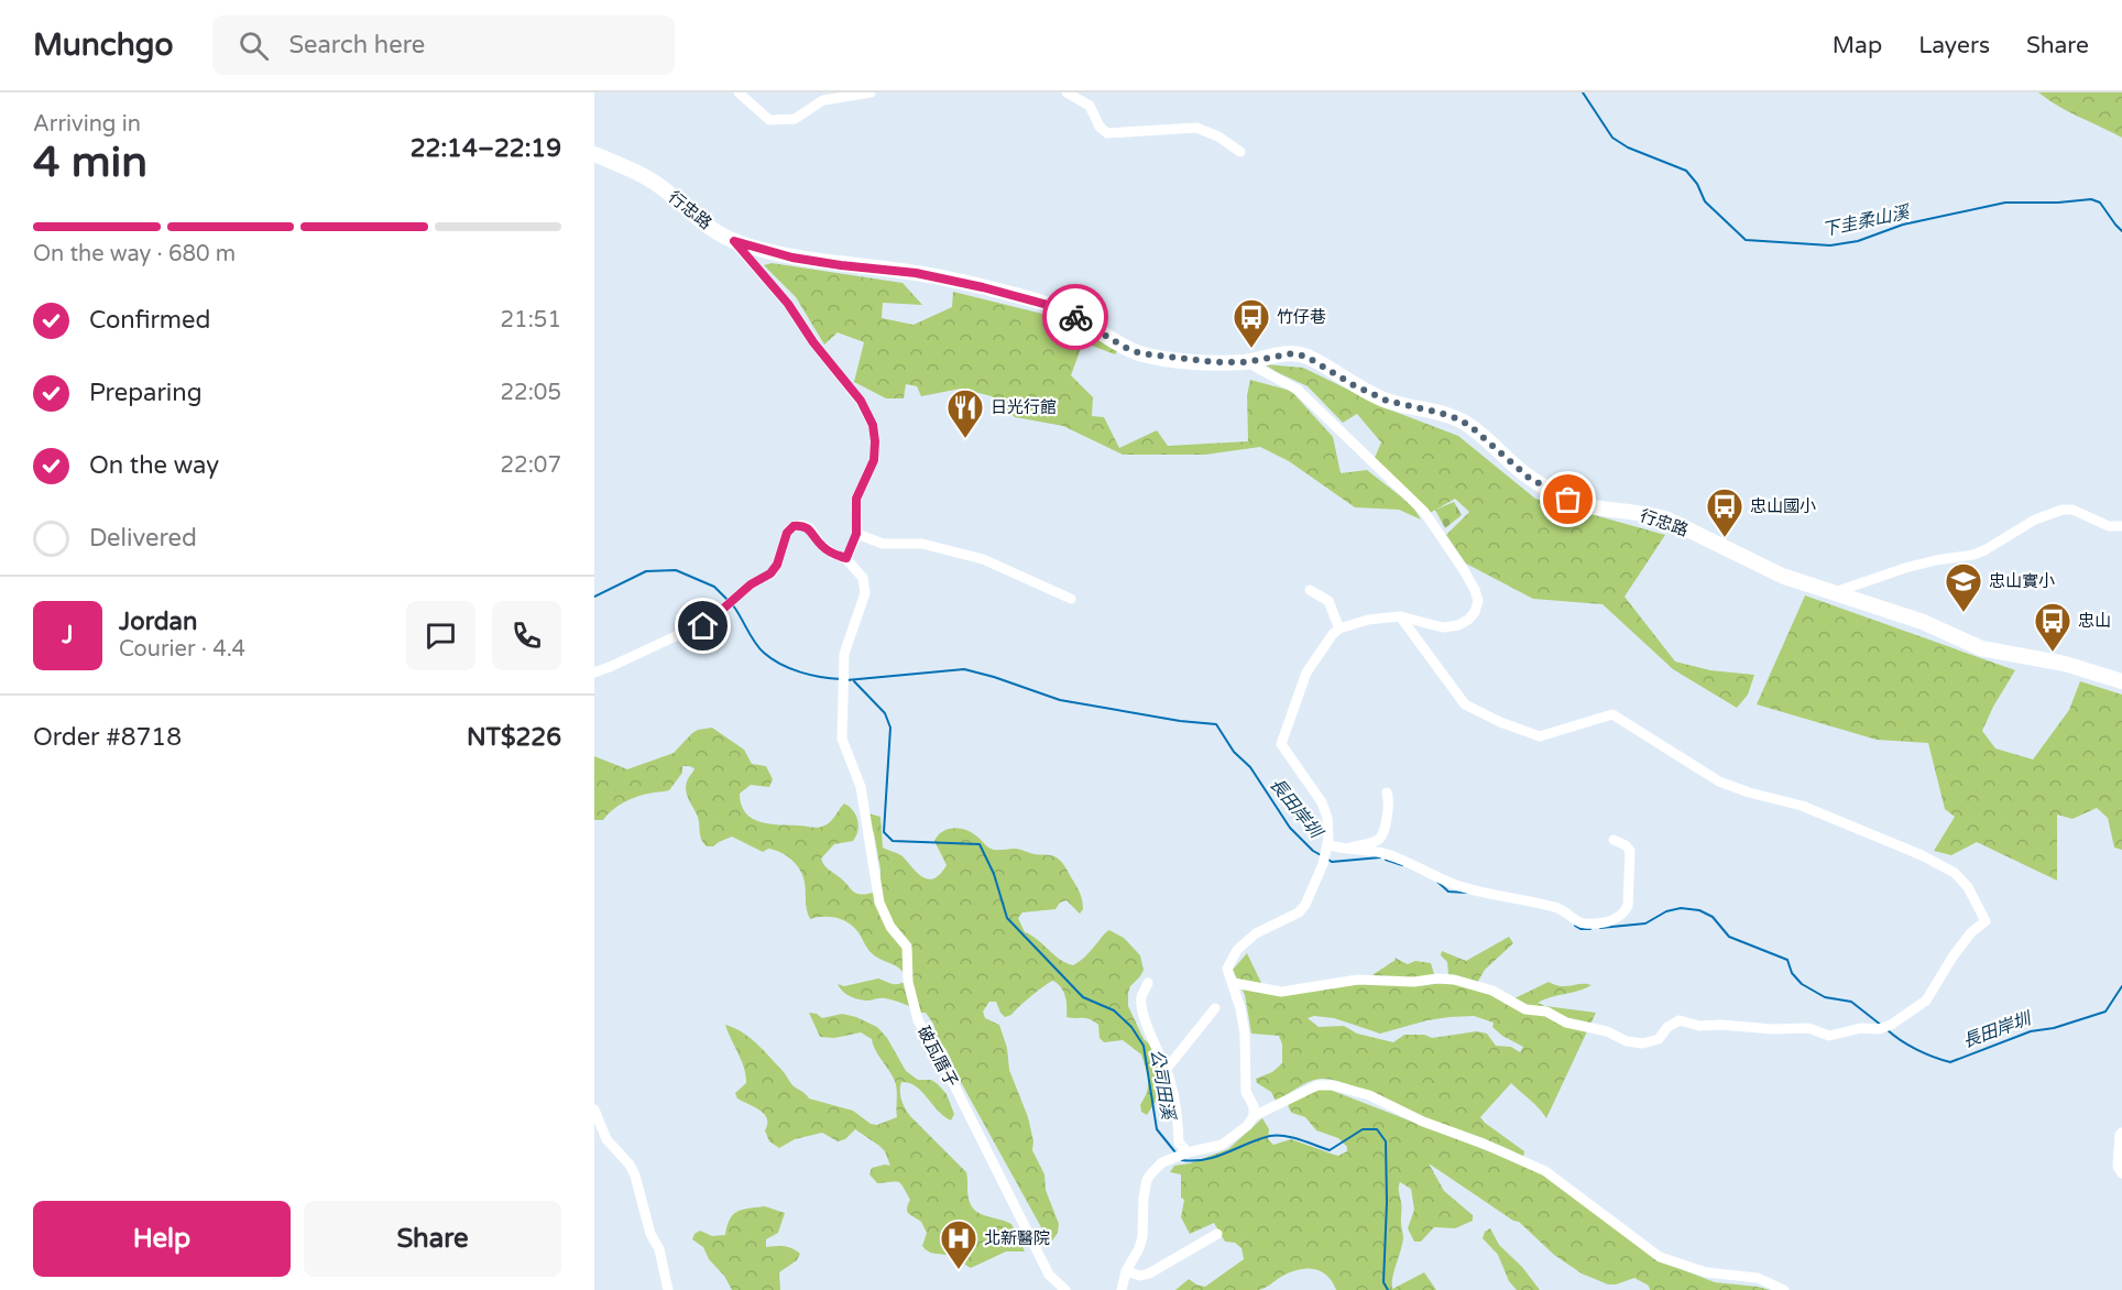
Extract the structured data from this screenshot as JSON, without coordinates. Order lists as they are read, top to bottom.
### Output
{
  "streets": {
    "street": ["行忠路", "破瓦厝子"]
  },
  "water": ["下圭柔山溪", "長田岸圳", "公司田溪"],
  "places": {
    "bus stop": ["竹仔巷", "忠山國小", "忠山"],
    "restaurant": ["日光行館"],
    "school or university": ["忠山實小"],
    "hospital": ["北新醫院"]
  },
  "page": {
    "header": "Munchgo",
    "search": "Search here",
    "nav": ["Map", "Layers", "Share"],
    "heading": ["4 min", "Arriving in", "22:14–22:19"],
    "panel": [
      "Jordan",
      "Courier · 4.4",
      "Order #8718",
      "NT$226"
    ],
    "bar": "On the way · 680 m",
    "list": [
      ["Confirmed", "21:51"],
      ["Preparing", "22:05"],
      ["On the way", "22:07"],
      "Delivered"
    ],
    "round": "J",
    "buttons": ["Help", "Share"]
  }
}
